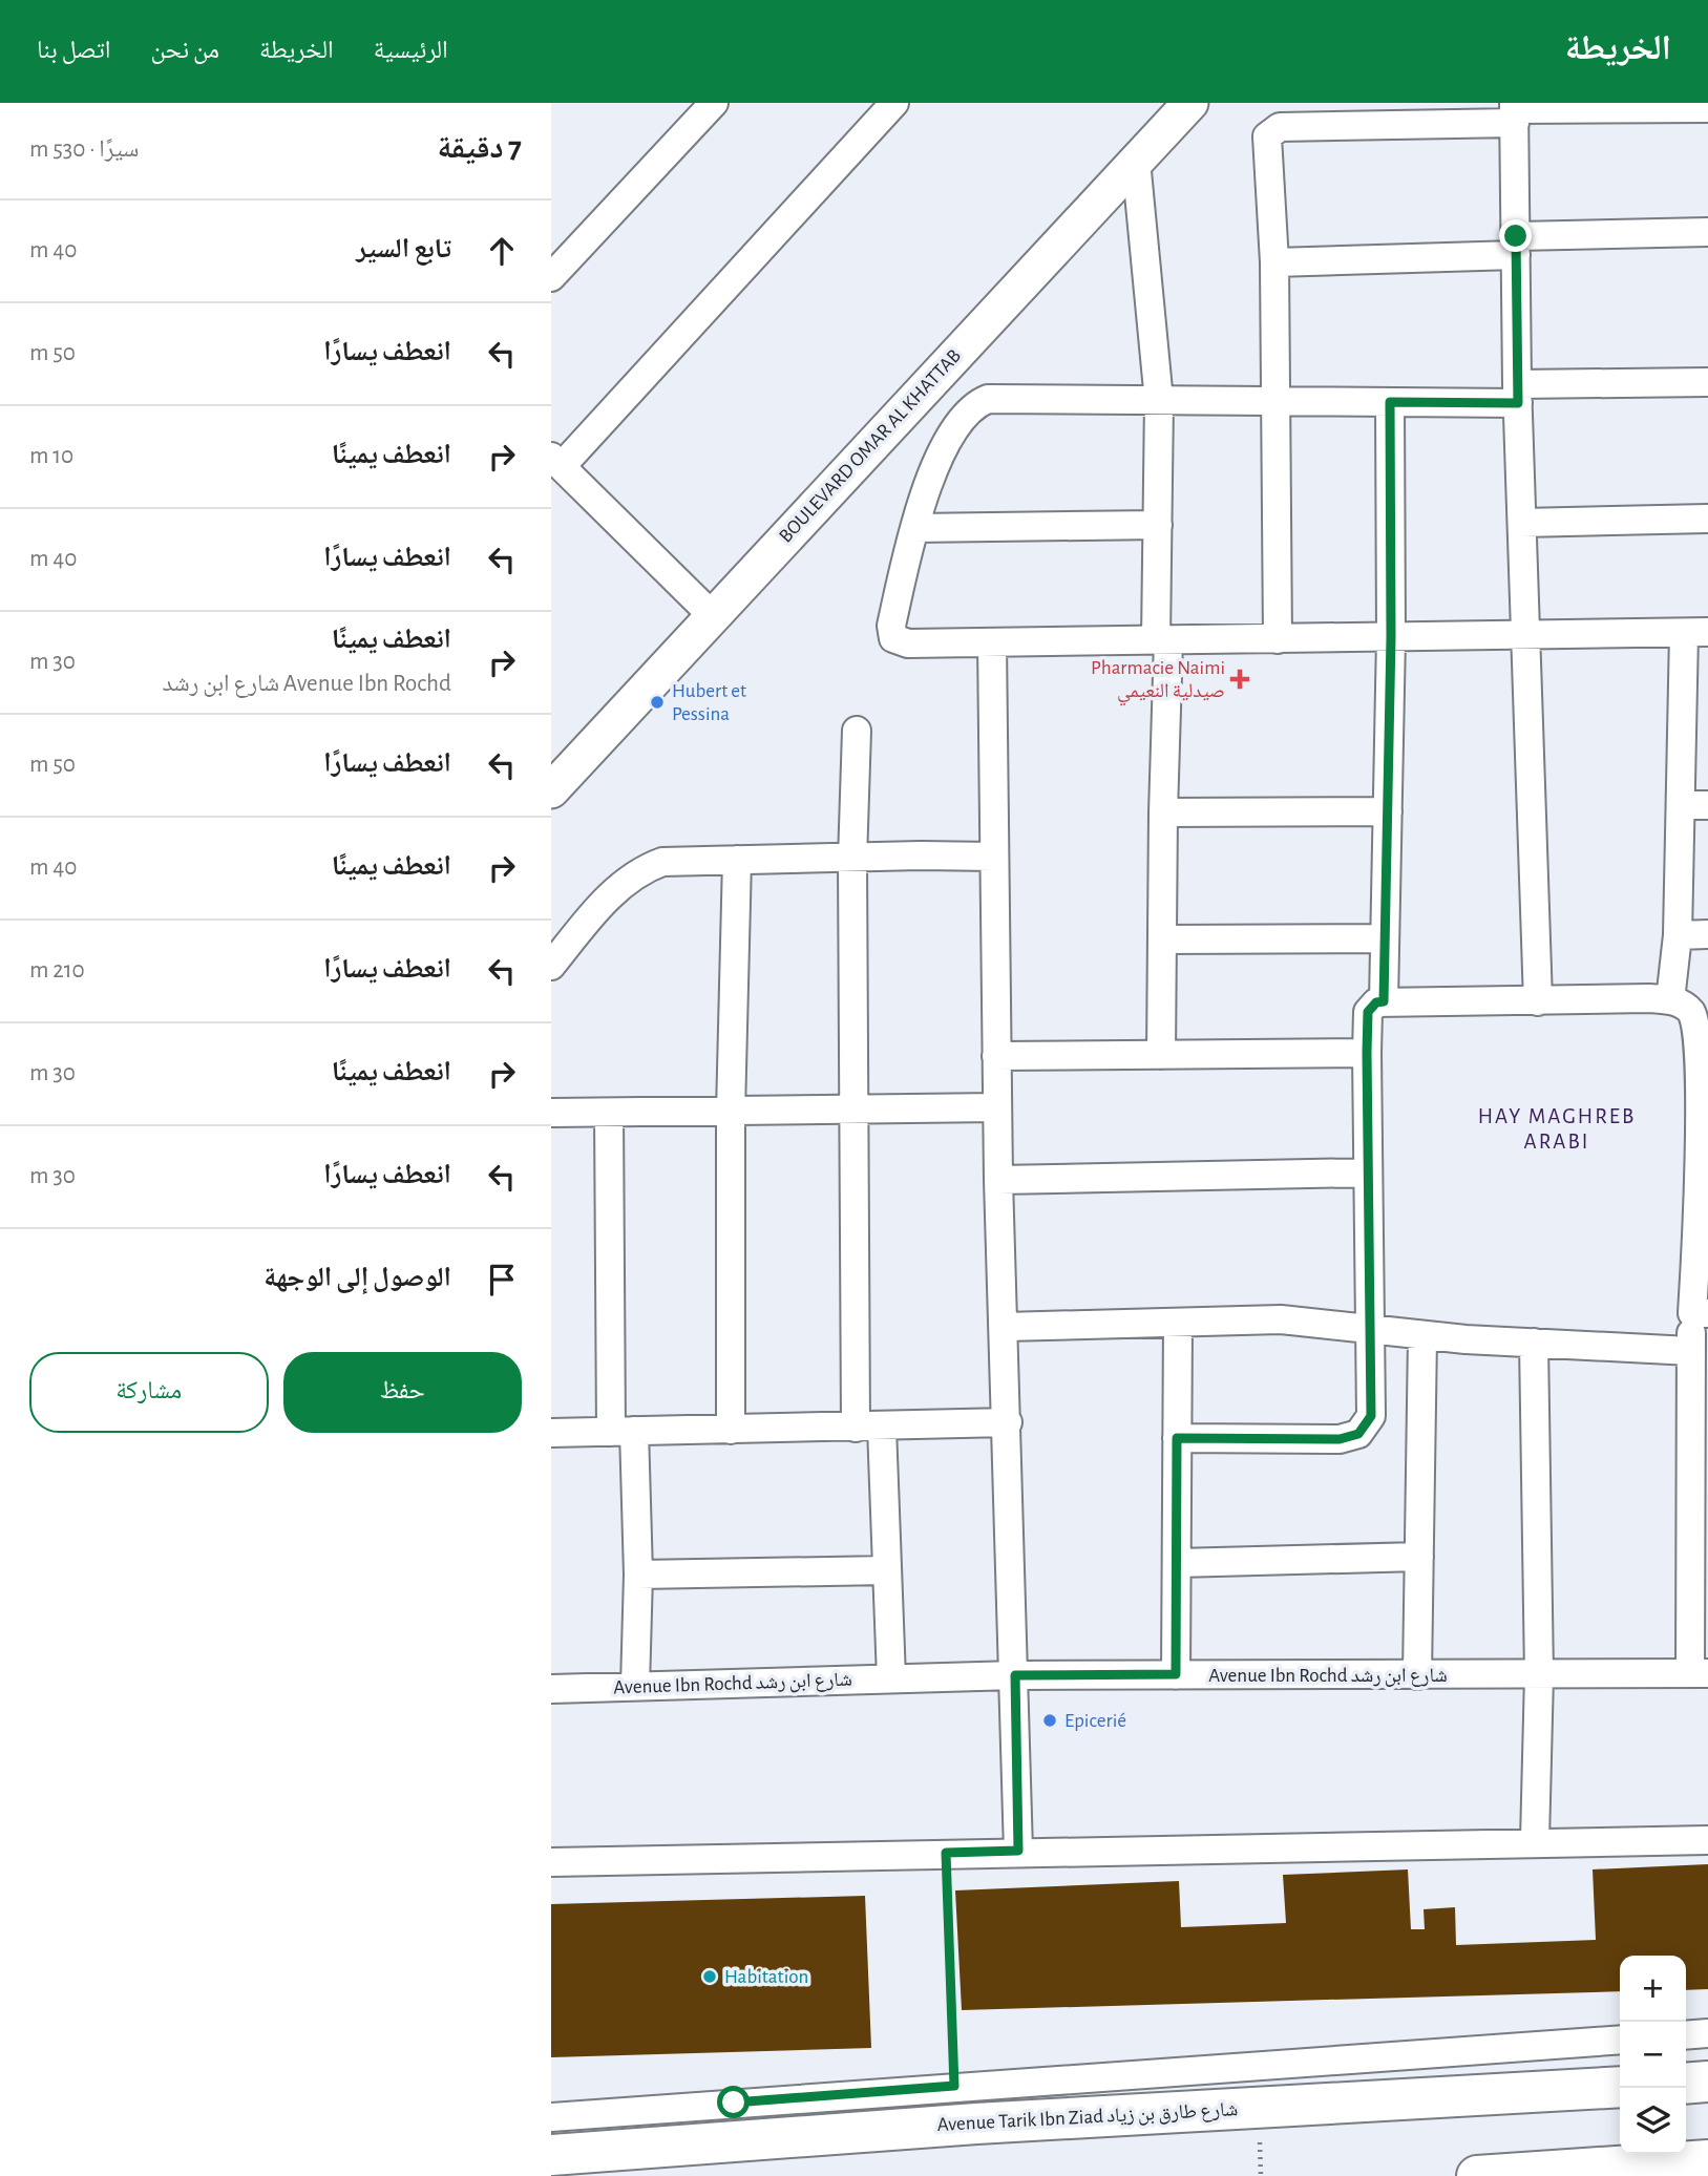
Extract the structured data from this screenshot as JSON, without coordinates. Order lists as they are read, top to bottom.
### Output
{
  "streets": {
    "main road": ["Avenue Tarik Ibn Ziad شارع طارق بن زياد"],
    "street": ["BOULEVARD OMAR AL KHATTAB", "Avenue Ibn Rochd شارع ابن رشد"]
  },
  "districts": ["HAY MAGHREB ARABI"],
  "places": {
    "health": ["Pharmacie Naimi صيدلية النعيمي"],
    "other": ["Hubert et Pessina", "Epicerié", "Habitation"]
  },
  "page": {
    "header": "الخريطة",
    "nav": [
      "الرئيسية",
      "الخريطة",
      "من نحن",
      "اتصل بنا"
    ],
    "heading": ["7 دقيقة", "سيرًا · 530 m"],
    "list": [
      ["تابع السير", "40 m"],
      ["انعطف يسارًا", "50 m"],
      ["انعطف يمينًا", "10 m"],
      ["انعطف يسارًا", "40 m"],
      ["انعطف يمينًا", "Avenue Ibn Rochd شارع ابن رشد", "30 m"],
      ["انعطف يسارًا", "50 m"],
      ["انعطف يمينًا", "40 m"],
      ["انعطف يسارًا", "210 m"],
      ["انعطف يمينًا", "30 m"],
      ["انعطف يسارًا", "30 m"],
      "الوصول إلى الوجهة"
    ],
    "buttons": ["حفظ", "مشاركة"],
    "map_buttons": ["+", "−"]
  }
}
